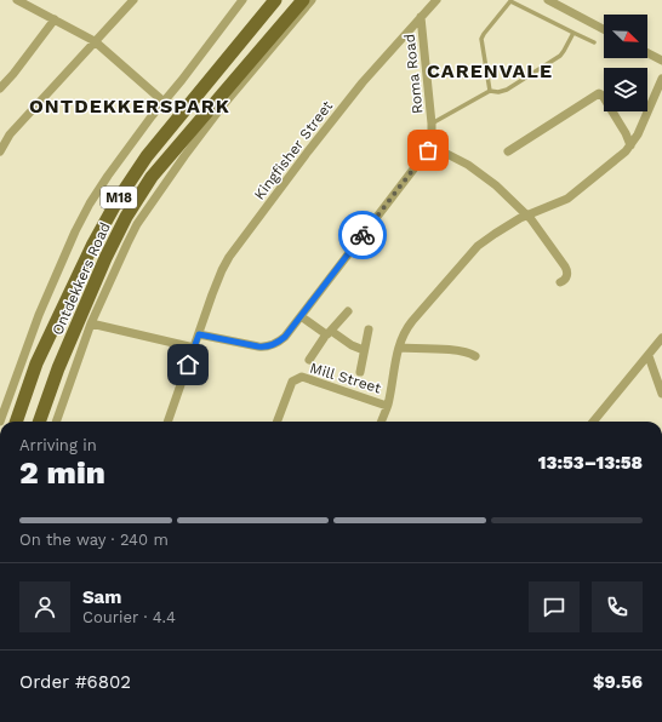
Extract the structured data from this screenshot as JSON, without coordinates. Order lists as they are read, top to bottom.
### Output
{
  "streets": {
    "main road": ["M18", "Ontdekkers Road"],
    "street": ["Roma Road", "Kingfisher Street", "Mill Street"]
  },
  "crossings": [
    ["Roma Road", "Kingfisher Street"]
  ],
  "districts": ["CARENVALE", "ONTDEKKERSPARK"],
  "north": "bottom right",
  "page": {
    "heading": ["2 min", "Arriving in", "13:53–13:58"],
    "panel": [
      "Sam",
      "Courier · 4.4",
      "Order #6802",
      "$9.56"
    ],
    "bar": "On the way · 240 m"
  }
}
